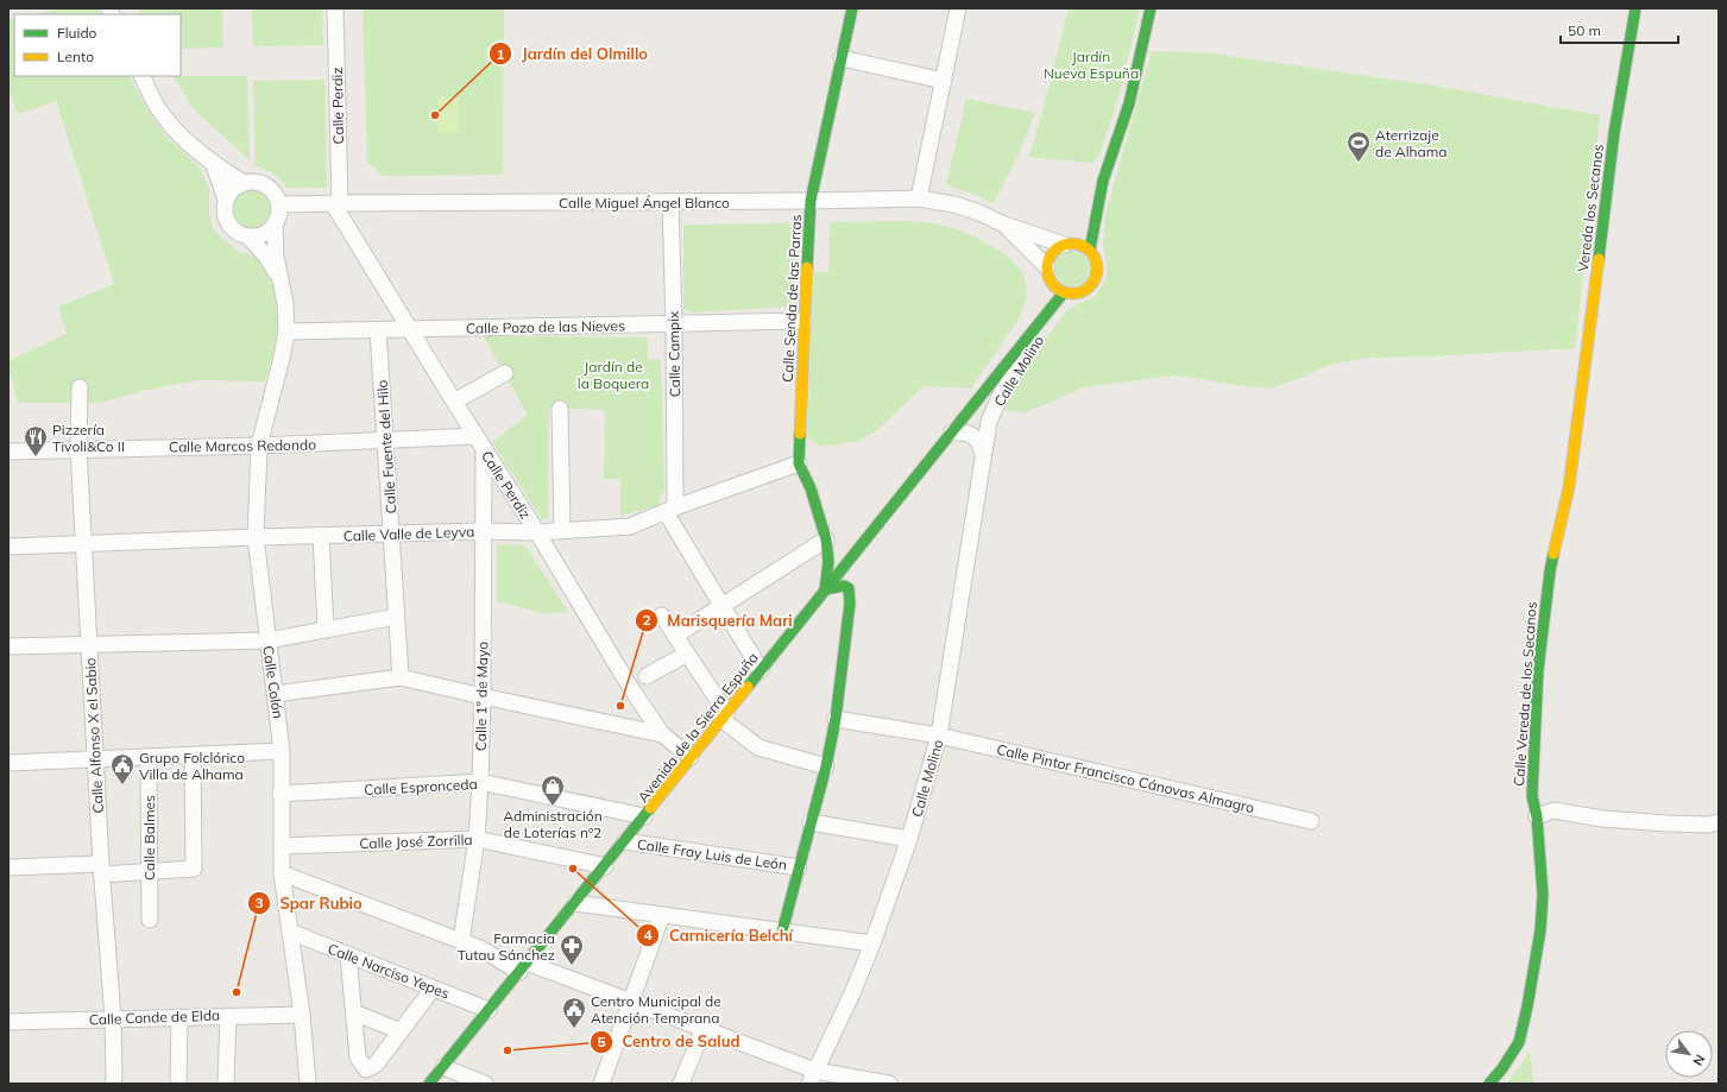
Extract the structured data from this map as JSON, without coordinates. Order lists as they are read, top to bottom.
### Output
{
  "streets": {
    "street": [
      "Calle Perdiz",
      "Calle Miguel Ángel Blanco",
      "Vereda los Secanos",
      "Calle Senda de las Parras",
      "Calle Pozo de las Nieves",
      "Calle Campix",
      "Calle Molino",
      "Calle Marcos Redondo",
      "Calle Fuente del Hilo",
      "Calle Valle de Leyva",
      "Calle Colón",
      "Calle Vereda de los Secanos",
      "Calle 1º de Mayo",
      "Avenida de la Sierra Espuña",
      "Calle Alfonso X el Sabio",
      "Calle Pintor Francisco Cánovas Almagro",
      "Calle Espronceda",
      "Calle Balmes",
      "Calle José Zorrilla",
      "Calle Fray Luis de León",
      "Calle Narciso Yepes",
      "Calle Conde de Elda"
    ]
  },
  "crossings": [
    ["Calle Perdiz", "Calle Miguel Ángel Blanco"],
    ["Calle Perdiz", "Calle Pozo de las Nieves"],
    ["Calle Perdiz", "Calle Marcos Redondo"],
    ["Calle Perdiz", "Calle Valle de Leyva"],
    ["Calle Perdiz", "Calle 1º de Mayo"],
    ["Calle Perdiz", "Avenida de la Sierra Espuña"],
    ["Calle Miguel Ángel Blanco", "Calle Senda de las Parras"],
    ["Calle Miguel Ángel Blanco", "Calle Campix"],
    ["Calle Miguel Ángel Blanco", "Calle Molino"],
    ["Calle Miguel Ángel Blanco", "Calle Colón"],
    ["Calle Miguel Ángel Blanco", "Avenida de la Sierra Espuña"],
    ["Vereda los Secanos", "Calle Vereda de los Secanos"],
    ["Calle Senda de las Parras", "Calle Pozo de las Nieves"],
    ["Calle Senda de las Parras", "Calle Valle de Leyva"],
    ["Calle Senda de las Parras", "Avenida de la Sierra Espuña"],
    ["Calle Pozo de las Nieves", "Calle Campix"],
    ["Calle Pozo de las Nieves", "Calle Fuente del Hilo"],
    ["Calle Pozo de las Nieves", "Calle Colón"],
    ["Calle Campix", "Calle Valle de Leyva"],
    ["Calle Campix", "Avenida de la Sierra Espuña"],
    ["Calle Molino", "Avenida de la Sierra Espuña"],
    ["Calle Molino", "Calle Pintor Francisco Cánovas Almagro"],
    ["Calle Marcos Redondo", "Calle Fuente del Hilo"],
    ["Calle Marcos Redondo", "Calle Colón"],
    ["Calle Marcos Redondo", "Calle 1º de Mayo"],
    ["Calle Marcos Redondo", "Calle Alfonso X el Sabio"],
    ["Calle Fuente del Hilo", "Calle Valle de Leyva"],
    ["Calle Valle de Leyva", "Calle Colón"],
    ["Calle Valle de Leyva", "Calle 1º de Mayo"],
    ["Calle Valle de Leyva", "Calle Alfonso X el Sabio"],
    ["Calle Colón", "Calle Espronceda"],
    ["Calle Colón", "Calle José Zorrilla"],
    ["Calle Colón", "Calle Narciso Yepes"],
    ["Calle Colón", "Calle Conde de Elda"],
    ["Calle 1º de Mayo", "Calle Espronceda"],
    ["Calle 1º de Mayo", "Calle José Zorrilla"],
    ["Avenida de la Sierra Espuña", "Calle Espronceda"],
    ["Avenida de la Sierra Espuña", "Calle José Zorrilla"],
    ["Avenida de la Sierra Espuña", "Calle Fray Luis de León"],
    ["Avenida de la Sierra Espuña", "Calle Narciso Yepes"],
    ["Calle Alfonso X el Sabio", "Calle Conde de Elda"]
  ],
  "parks": ["Jardín Nueva Espuña", "Jardín de la Boquera"],
  "places": {
    "other": [
      "Jardín del Olmillo",
      "Marisquería Mari",
      "Carnicería Belchí",
      "Spar Rubio",
      "Centro de Salud"
    ],
    "sports": ["Aterrizaje de Alhama"],
    "restaurant": ["Pizzería Tivoli&Co II"],
    "public building": ["Grupo Folclórico Villa de Alhama", "Centro Municipal de Atención Temprana"],
    "shop": ["Administración de Loterías nº2"],
    "pharmacy": ["Farmacia Tutau Sánchez"]
  },
  "legend": ["Fluido", "Lento"],
  "scale_bar": "50 m",
  "north": "bottom right"
}
